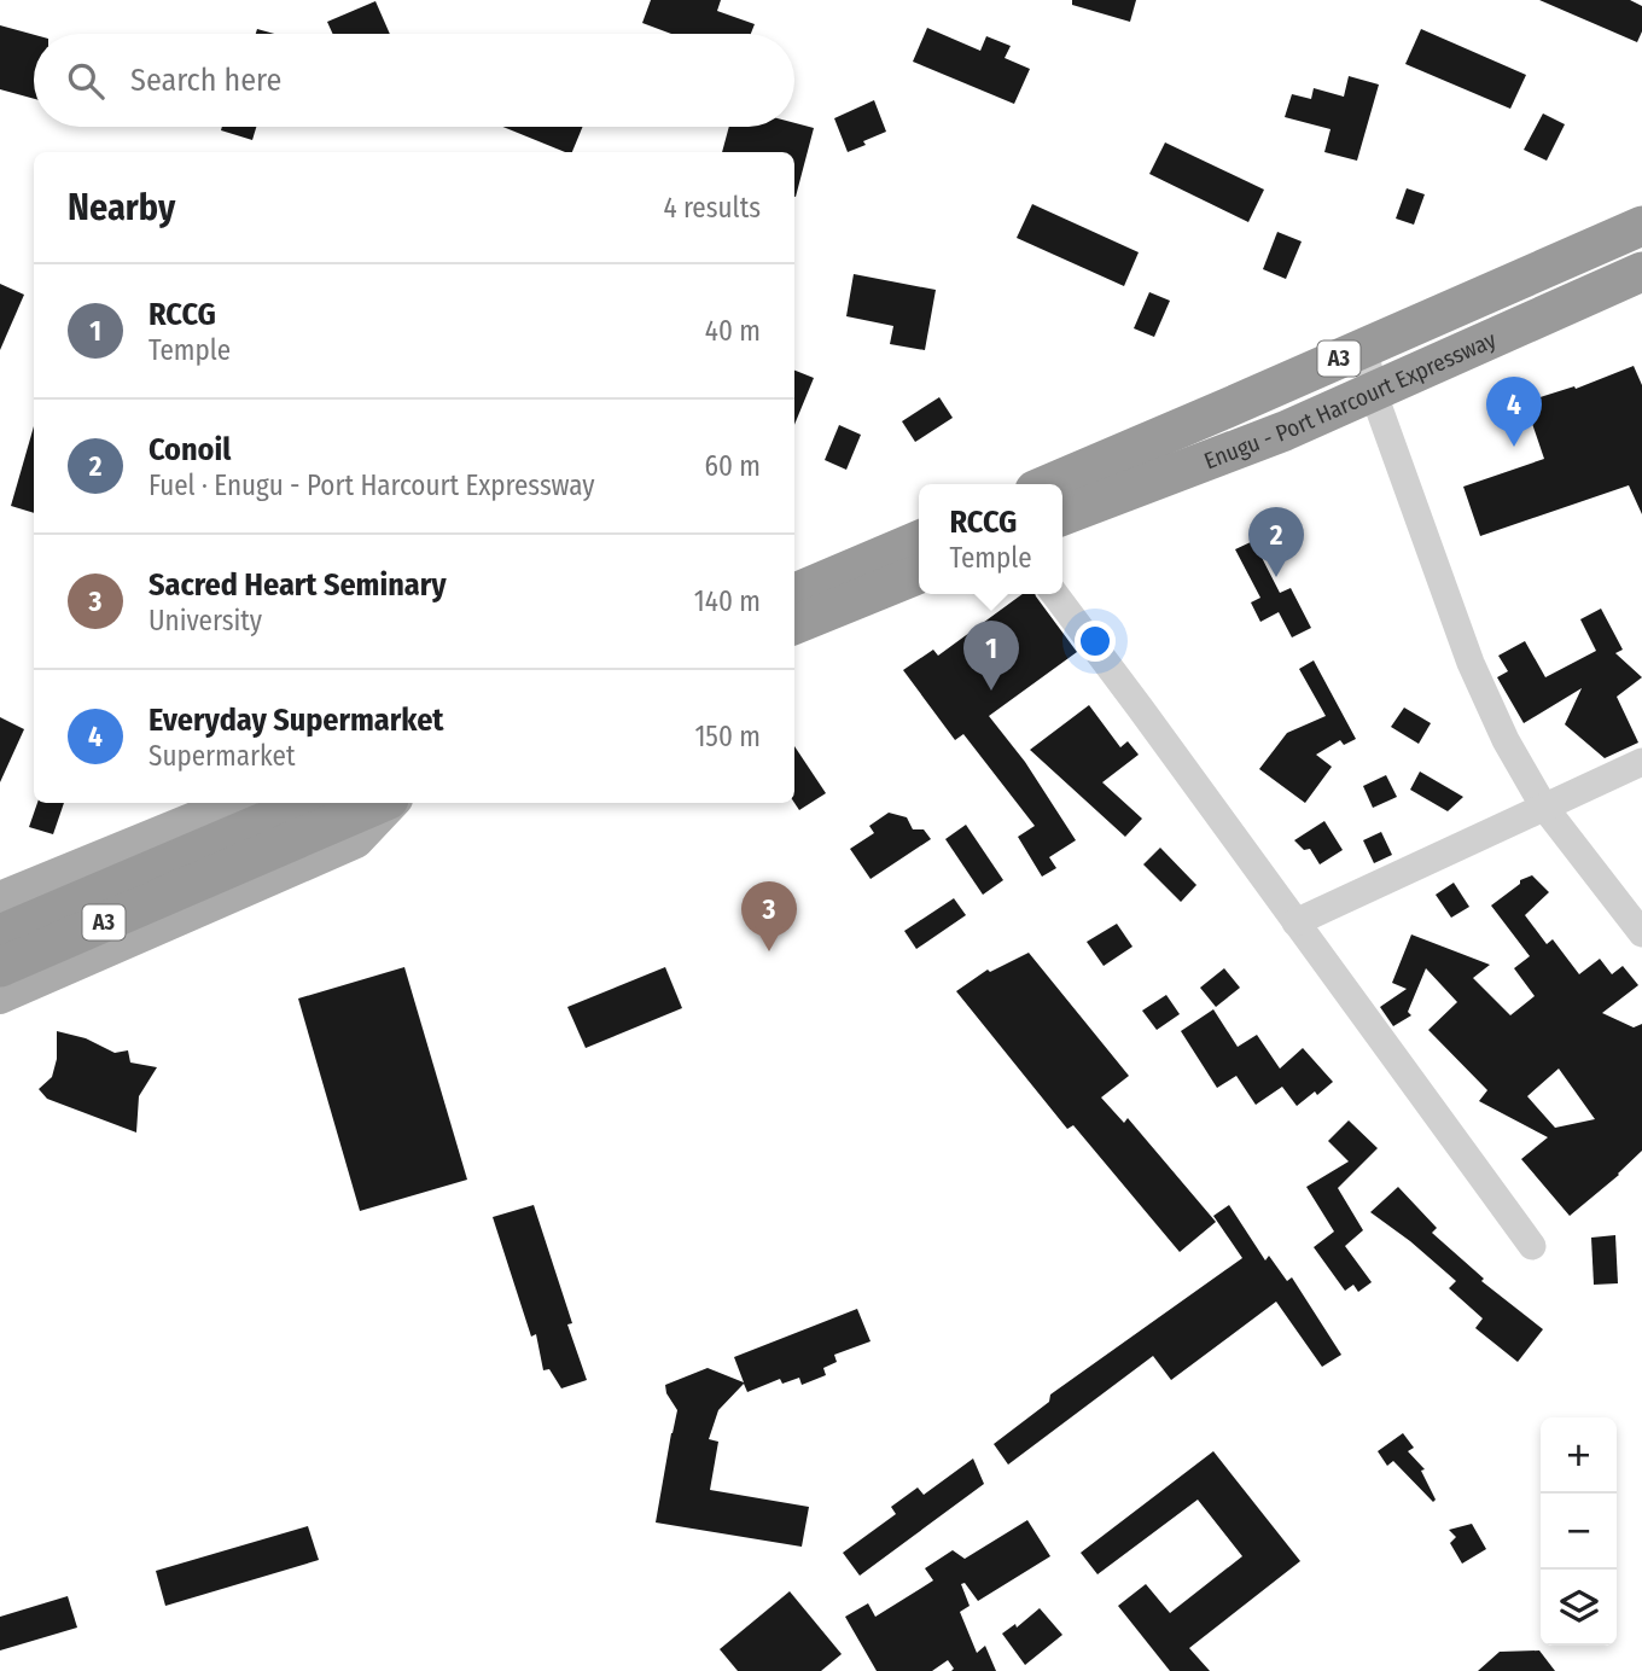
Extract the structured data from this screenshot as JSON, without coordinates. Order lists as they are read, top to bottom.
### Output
{
  "streets": {
    "highway": ["A3", "Enugu - Port Harcourt Expressway"]
  },
  "page": {
    "search": "Search here",
    "heading": ["Nearby", "4 results"],
    "list": [
      {
        "mark": "1",
        "name": "RCCG",
        "note": "Temple",
        "value": "40 m"
      },
      {
        "mark": "2",
        "name": "Conoil",
        "note": "Fuel · Enugu - Port Harcourt Expressway",
        "value": "60 m"
      },
      {
        "mark": "3",
        "name": "Sacred Heart Seminary",
        "note": "University",
        "value": "140 m"
      },
      {
        "mark": "4",
        "name": "Everyday Supermarket",
        "note": "Supermarket",
        "value": "150 m"
      }
    ],
    "pins": [
      "4",
      "2",
      "1",
      "3"
    ],
    "popup": ["RCCG", "Temple"],
    "map_buttons": ["+", "−"]
  }
}
